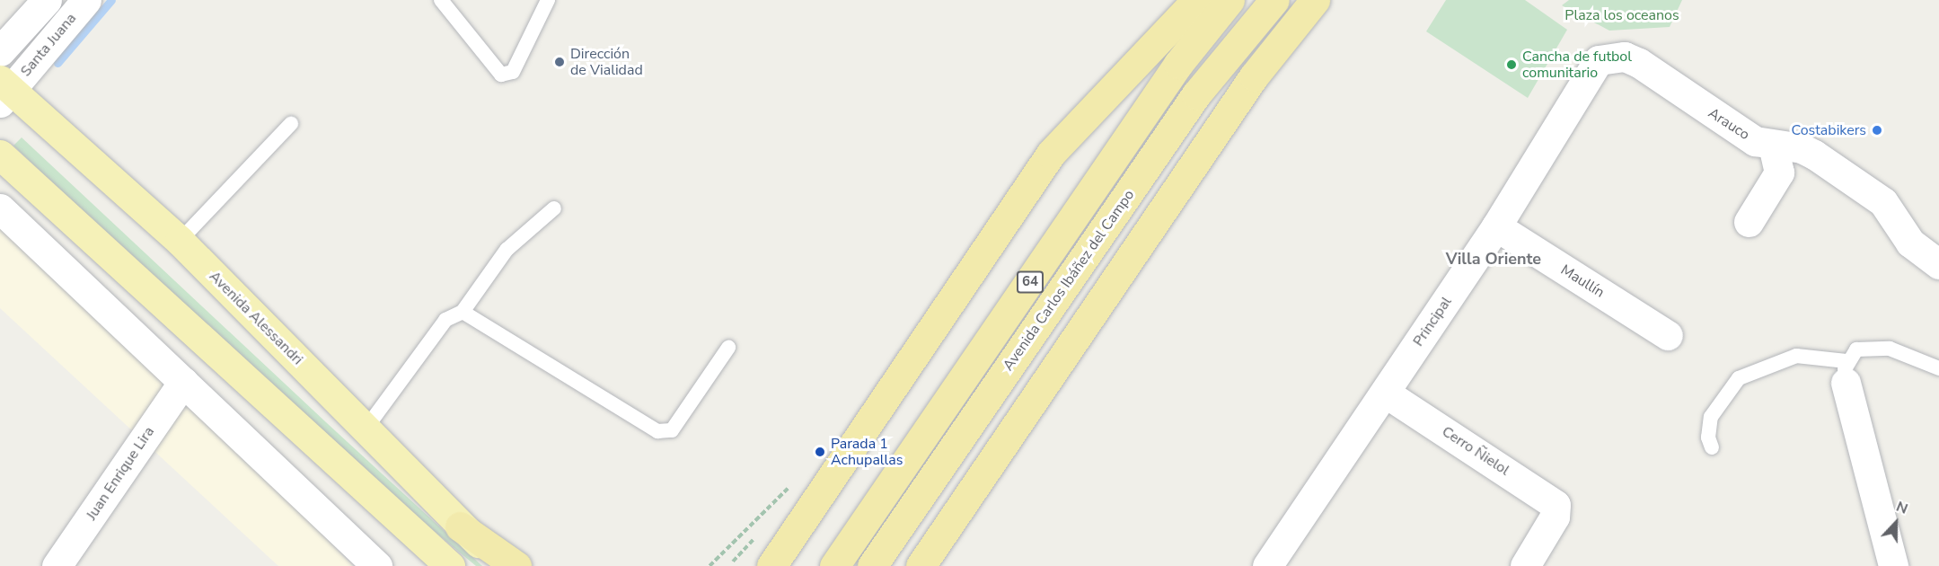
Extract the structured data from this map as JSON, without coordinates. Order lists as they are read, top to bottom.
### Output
{
  "streets": {
    "highway": ["Avenida Carlos Ibáñez del Campo", "64"],
    "main road": ["Avenida Alessandri"],
    "street": [
      "Santa Juana",
      "Arauco",
      "Maullín",
      "Principal",
      "Cerro Ñielol",
      "Juan Enrique Lira"
    ]
  },
  "crossings": [
    ["Santa Juana", "Avenida Alessandri"],
    ["Arauco", "Principal"],
    ["Maullín", "Principal"],
    ["Principal", "Cerro Ñielol"]
  ],
  "districts": ["Villa Oriente"],
  "parks": ["Plaza los oceanos"],
  "places": [
    "Dirección de Vialidad",
    "Cancha de futbol comunitario",
    "Costabikers",
    "Parada 1 Achupallas"
  ],
  "north": "top"
}
